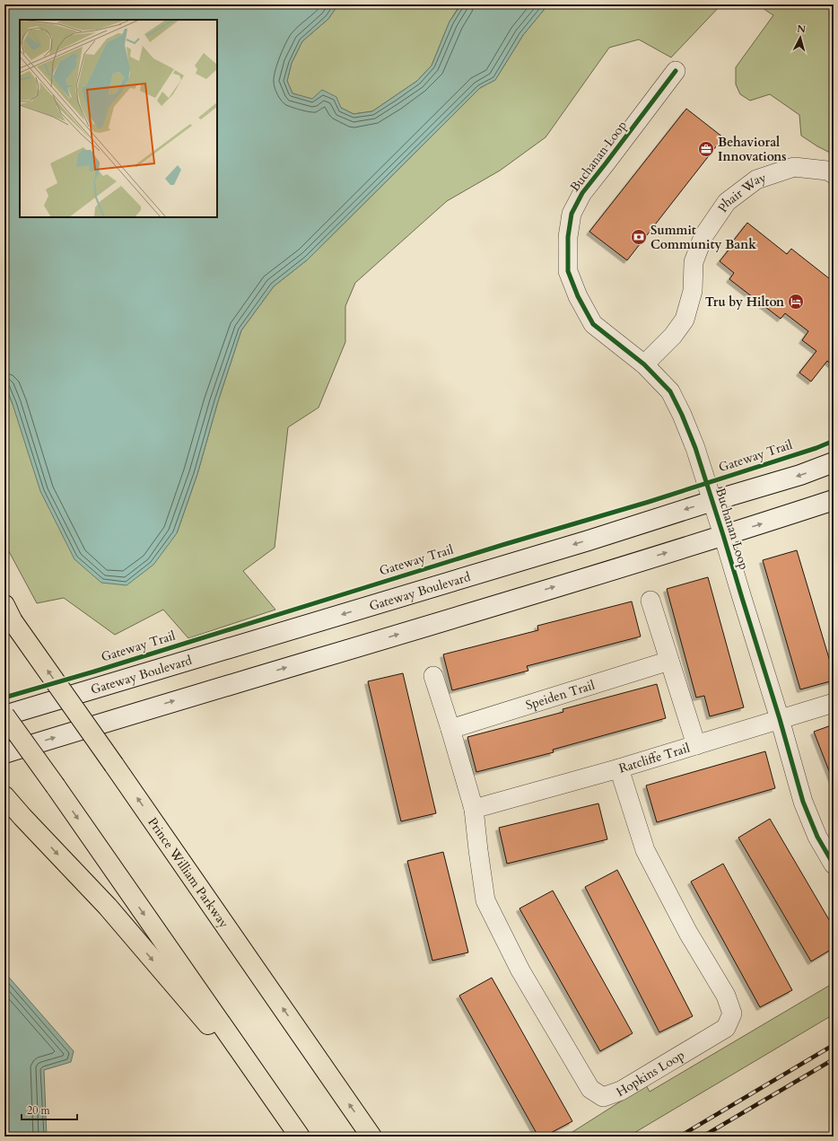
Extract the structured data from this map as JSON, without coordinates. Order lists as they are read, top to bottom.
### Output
{
  "streets": {
    "highway": ["Prince William Parkway"],
    "street": [
      "Buchanan Loop",
      "Phair Way",
      "Gateway Boulevard",
      "Speiden Trail",
      "Ratcliffe Trail",
      "Hopkins Loop"
    ],
    "cycle path": ["Gateway Trail"]
  },
  "crossings": [
    ["Buchanan Loop", "Phair Way"],
    ["Buchanan Loop", "Gateway Boulevard"],
    ["Buchanan Loop", "Ratcliffe Trail"],
    ["Ratcliffe Trail", "Hopkins Loop"]
  ],
  "places": {
    "office": ["Behavioral Innovations"],
    "bank": ["Summit Community Bank"],
    "hotel": ["Tru by Hilton"]
  },
  "scale_bar": "20 m",
  "north": "top"
}
